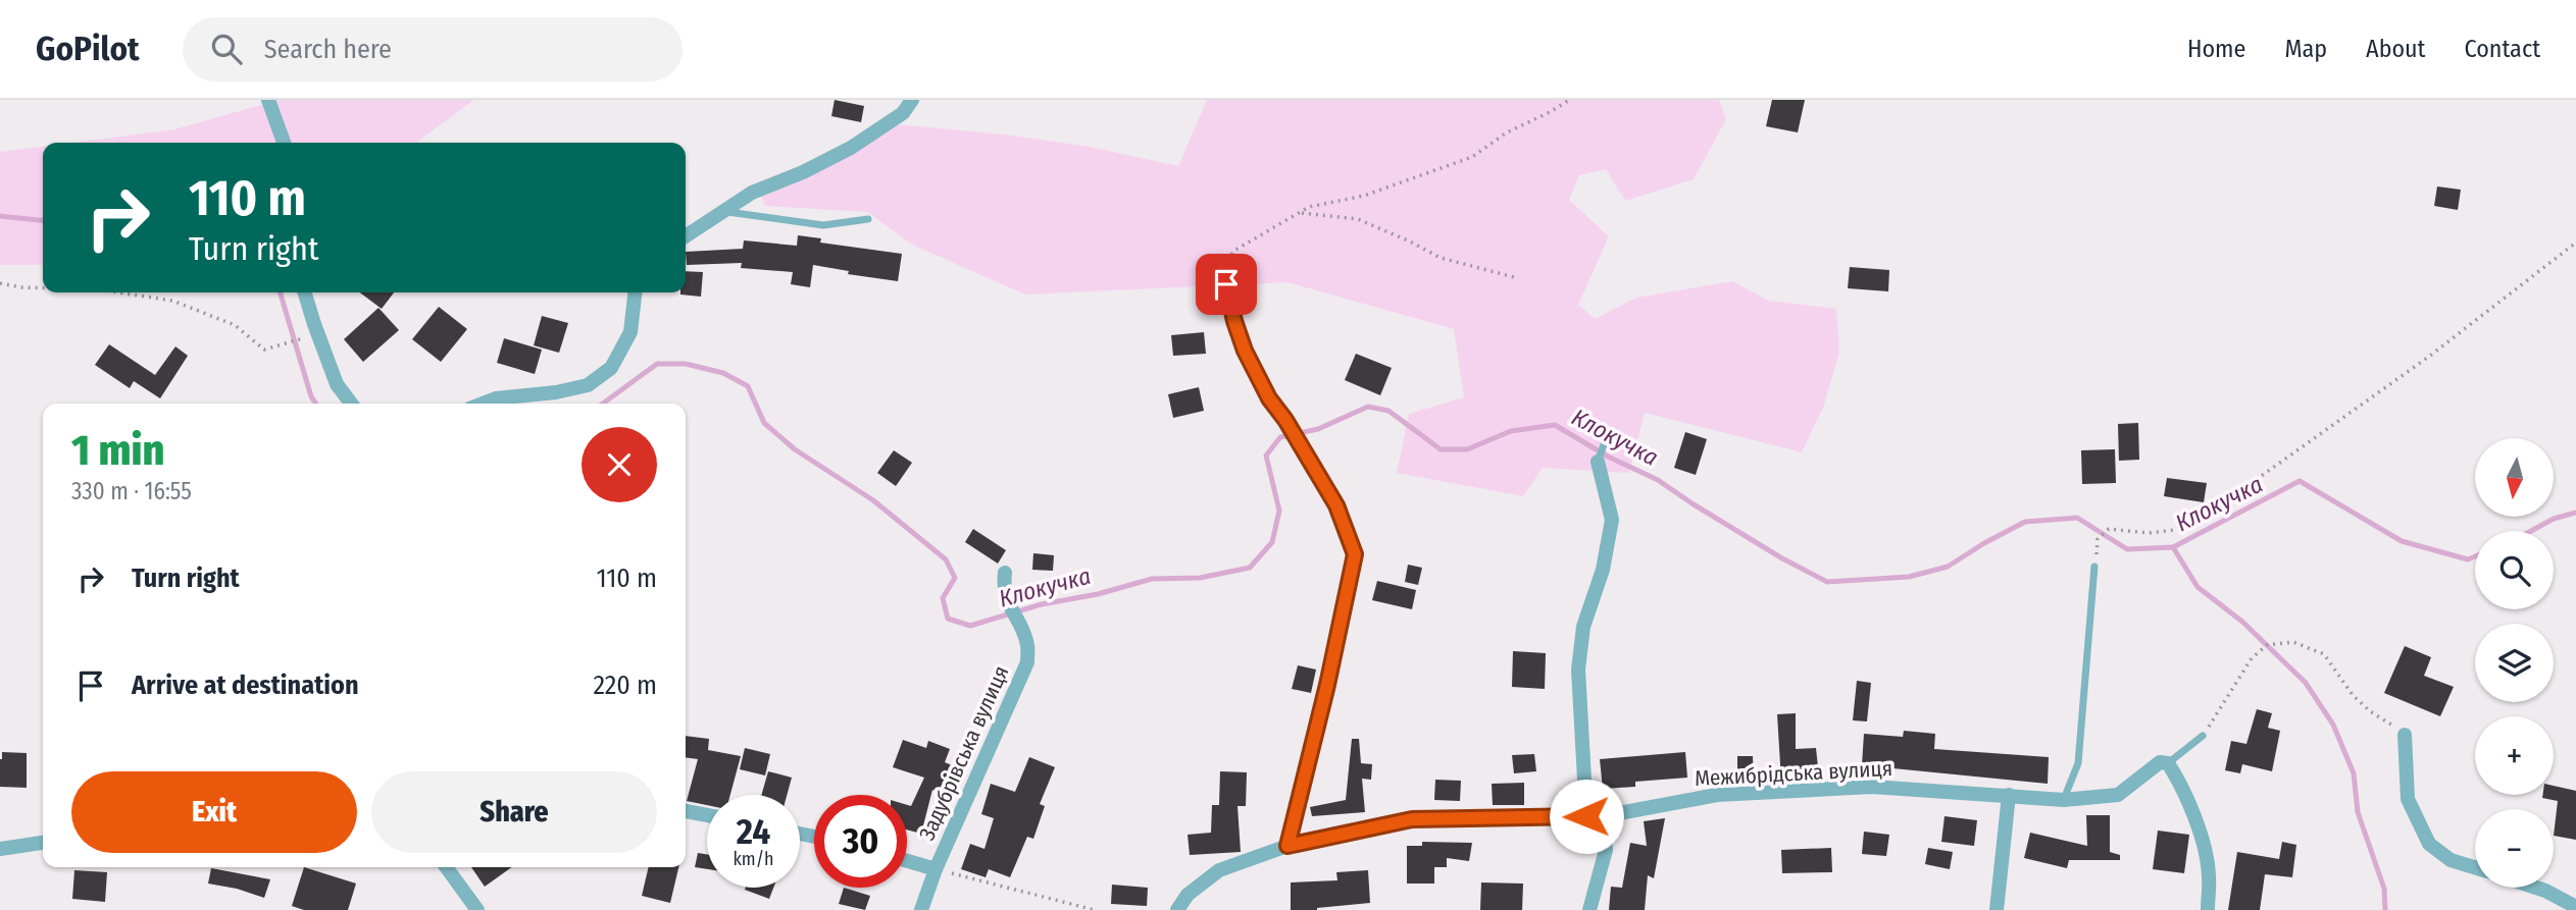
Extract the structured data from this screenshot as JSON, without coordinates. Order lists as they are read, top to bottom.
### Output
{
  "streets": {
    "street": ["Задубрівська вулиця", "Межибрідська вулиця"]
  },
  "water": ["Клокучка"],
  "north": "bottom",
  "page": {
    "header": "GoPilot",
    "search": "Search here",
    "nav": [
      "Home",
      "Map",
      "About",
      "Contact"
    ],
    "turn": ["110 m", "Turn right"],
    "heading": ["1 min", "330 m · 16:55"],
    "map_buttons": ["+", "−"],
    "list": [
      {
        "name": "Turn right",
        "value": "110 m"
      },
      {
        "name": "Arrive at destination",
        "value": "220 m"
      }
    ],
    "buttons": ["Exit", "Share"],
    "speed": "24 km/h",
    "limit": "30"
  }
}
